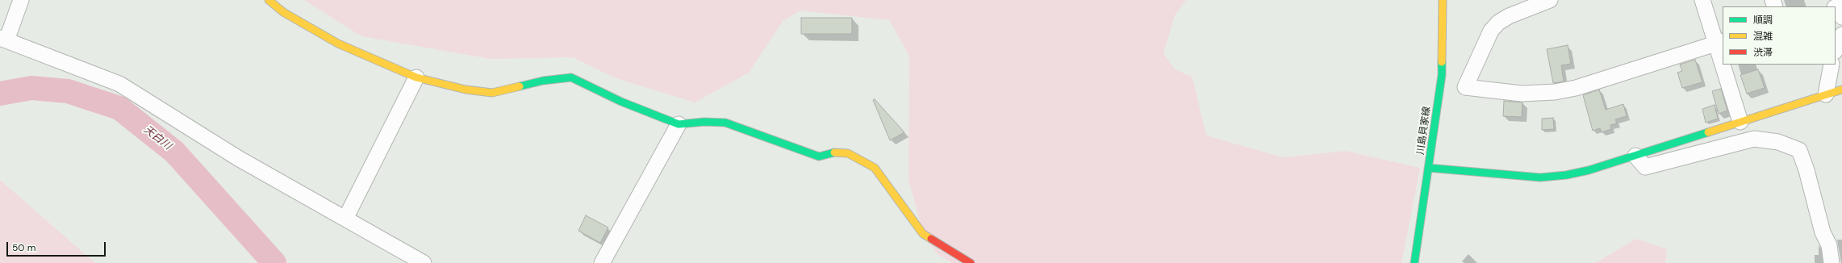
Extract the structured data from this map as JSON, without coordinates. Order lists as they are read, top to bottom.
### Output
{
  "streets": {
    "street": ["川島貝家線"]
  },
  "water": ["天白川"],
  "legend": ["順調", "混雑", "渋滞"],
  "scale_bar": "50 m"
}
